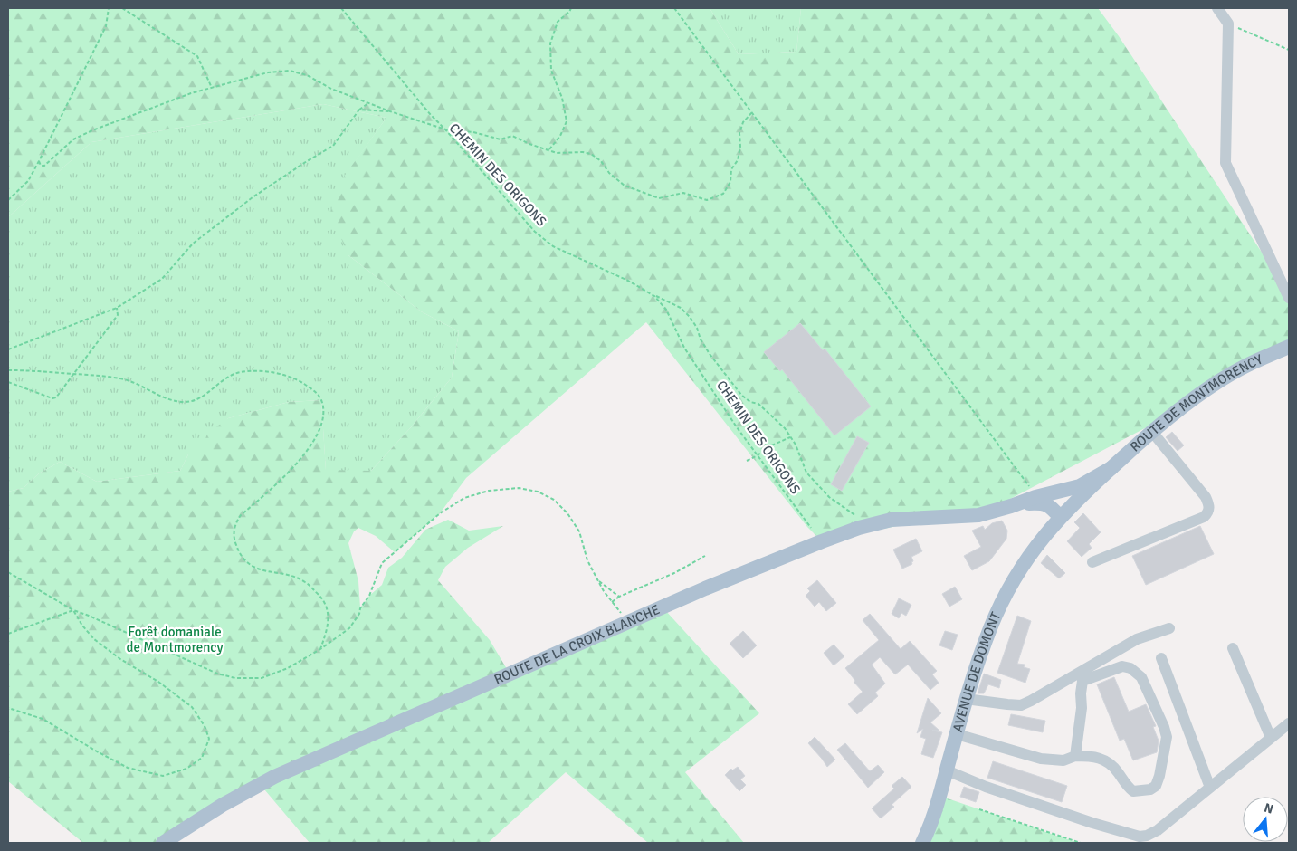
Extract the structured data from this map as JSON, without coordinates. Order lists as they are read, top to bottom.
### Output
{
  "streets": {
    "main road": ["ROUTE DE MONTMORENCY", "ROUTE DE LA CROIX BLANCHE", "AVENUE DE DOMONT"],
    "path": ["CHEMIN DES ORIGONS"]
  },
  "crossings": [
    ["ROUTE DE MONTMORENCY", "AVENUE DE DOMONT"]
  ],
  "parks": ["Forêt domaniale de Montmorency"],
  "north": "top"
}
